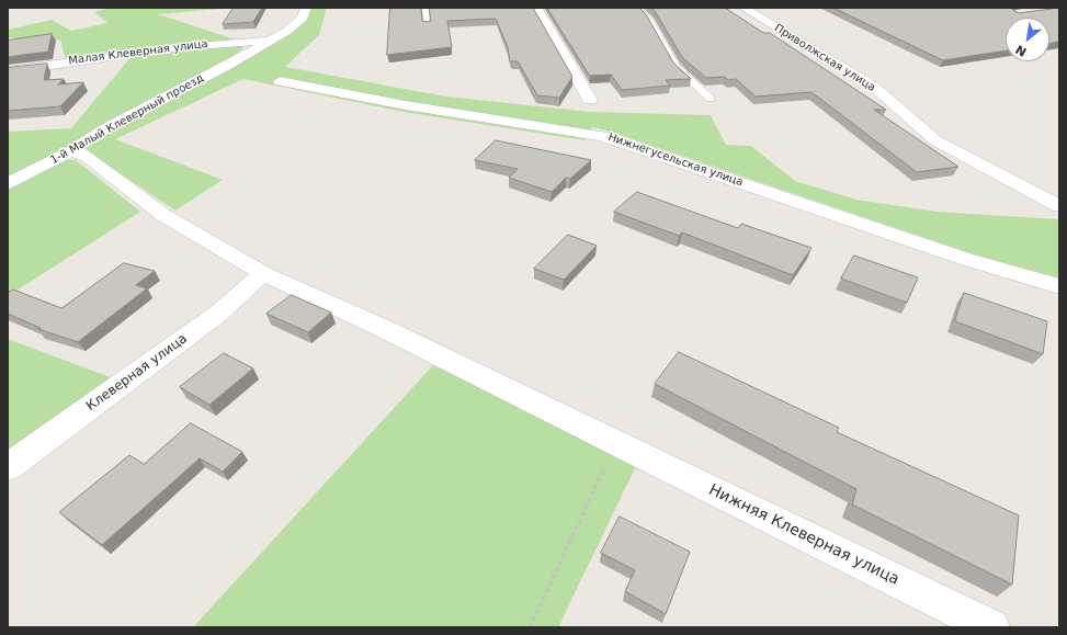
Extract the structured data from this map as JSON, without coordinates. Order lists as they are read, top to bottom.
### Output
{
  "streets": {
    "street": [
      "Малая Клеверная улица",
      "Приволжская улица",
      "1-й Малый Клеверный проезд",
      "Нижнегусельская улица",
      "Клеверная улица",
      "Нижняя Клеверная улица"
    ]
  },
  "crossings": [
    ["Малая Клеверная улица", "1-й Малый Клеверный проезд"],
    ["1-й Малый Клеверный проезд", "Нижняя Клеверная улица"],
    ["Клеверная улица", "Нижняя Клеверная улица"]
  ],
  "north": "bottom left"
}
